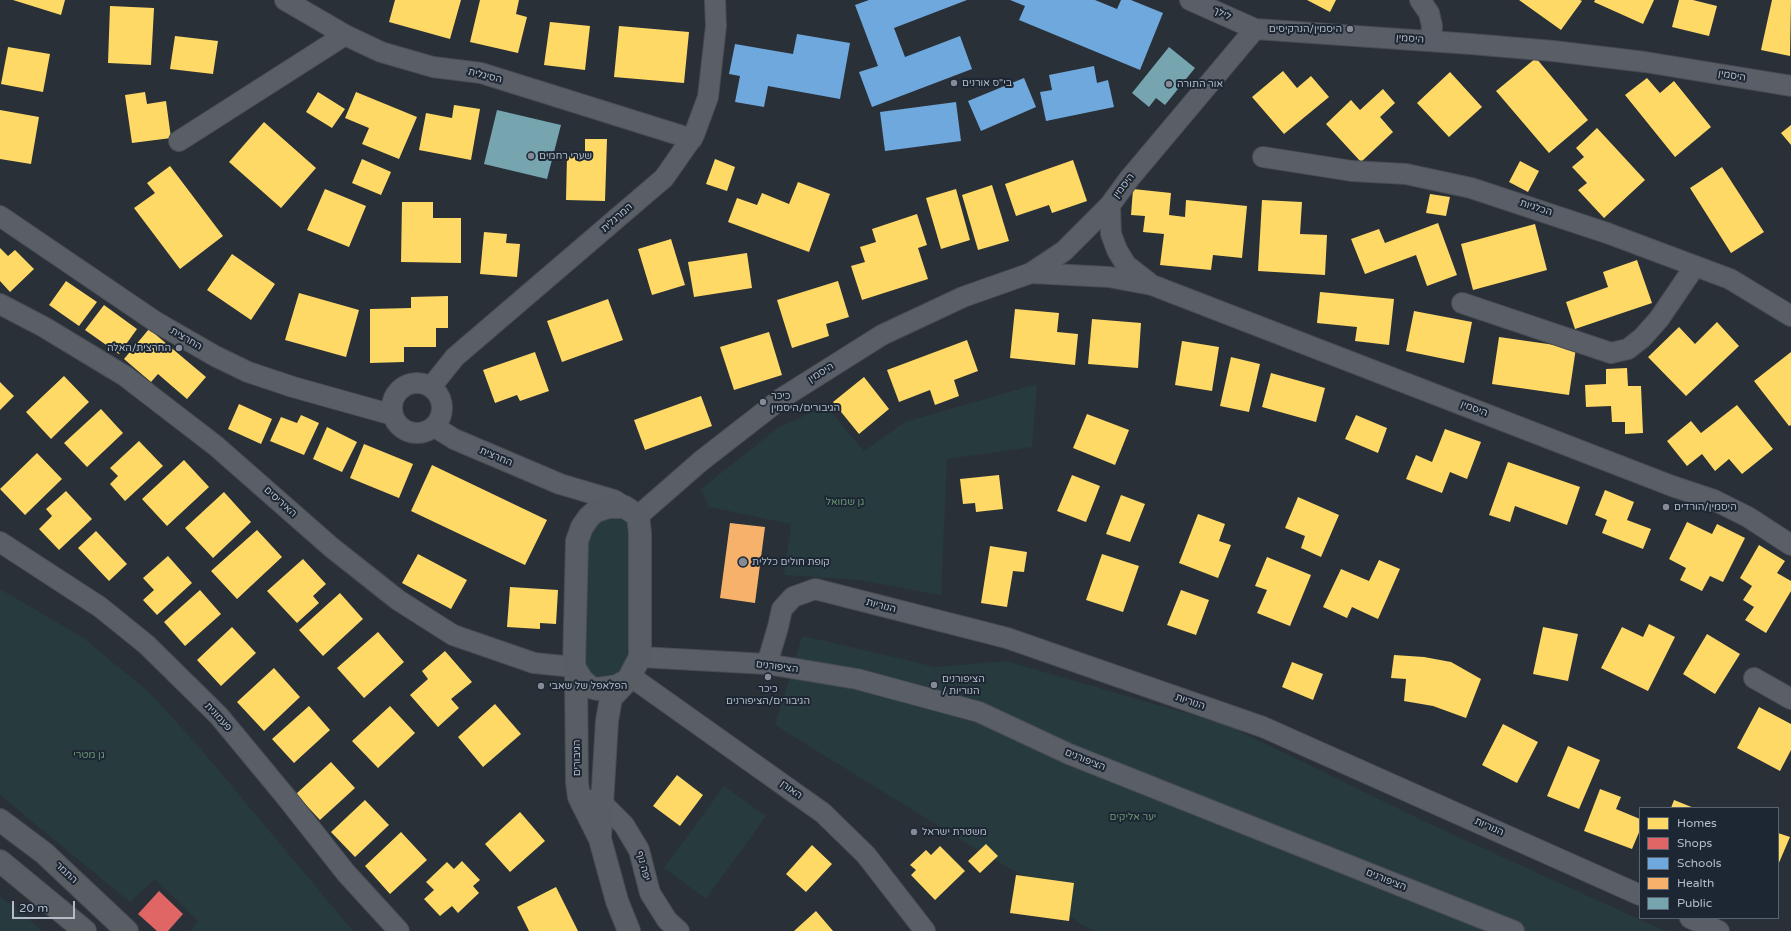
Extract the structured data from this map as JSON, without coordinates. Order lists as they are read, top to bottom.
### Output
{
  "streets": {
    "street": [
      "לילך",
      "היסמין",
      "הסיגלית",
      "הכלניות",
      "המרגלית",
      "החרצית",
      "האיריסים",
      "הנוריות",
      "הציפורנים",
      "פעמונית",
      "הגיבורים",
      "האורן",
      "יפה נוף",
      "התמר"
    ]
  },
  "crossings": [
    ["לילך", "היסמין"],
    ["היסמין", "החרצית"],
    ["הסיגלית", "המרגלית"],
    ["המרגלית", "החרצית"],
    ["החרצית", "הגיבורים"],
    ["האיריסים", "הגיבורים"],
    ["הנוריות", "הציפורנים"],
    ["הציפורנים", "הגיבורים"],
    ["הגיבורים", "האורן"],
    ["הגיבורים", "יפה נוף"]
  ],
  "parks": ["גן שמואל", "גן מטרי", "יער אליקים"],
  "places": [
    "היסמין/הנרקיסים",
    "בי\"ס אורנים",
    "אור התורה",
    "שערי רחמים",
    "החרצית/האלה",
    "כיכר הגיבורים/היסמין",
    "היסמין/הורדים",
    "קופת חולים כללית",
    "כיכר הגיבורים/הציפורנים",
    "הציפורנים / הנוריות",
    "הפלאפל של שאבי",
    "משטרת ישראל"
  ],
  "legend": [
    "Homes",
    "Shops",
    "Schools",
    "Health",
    "Public"
  ],
  "scale_bar": "20 m"
}
